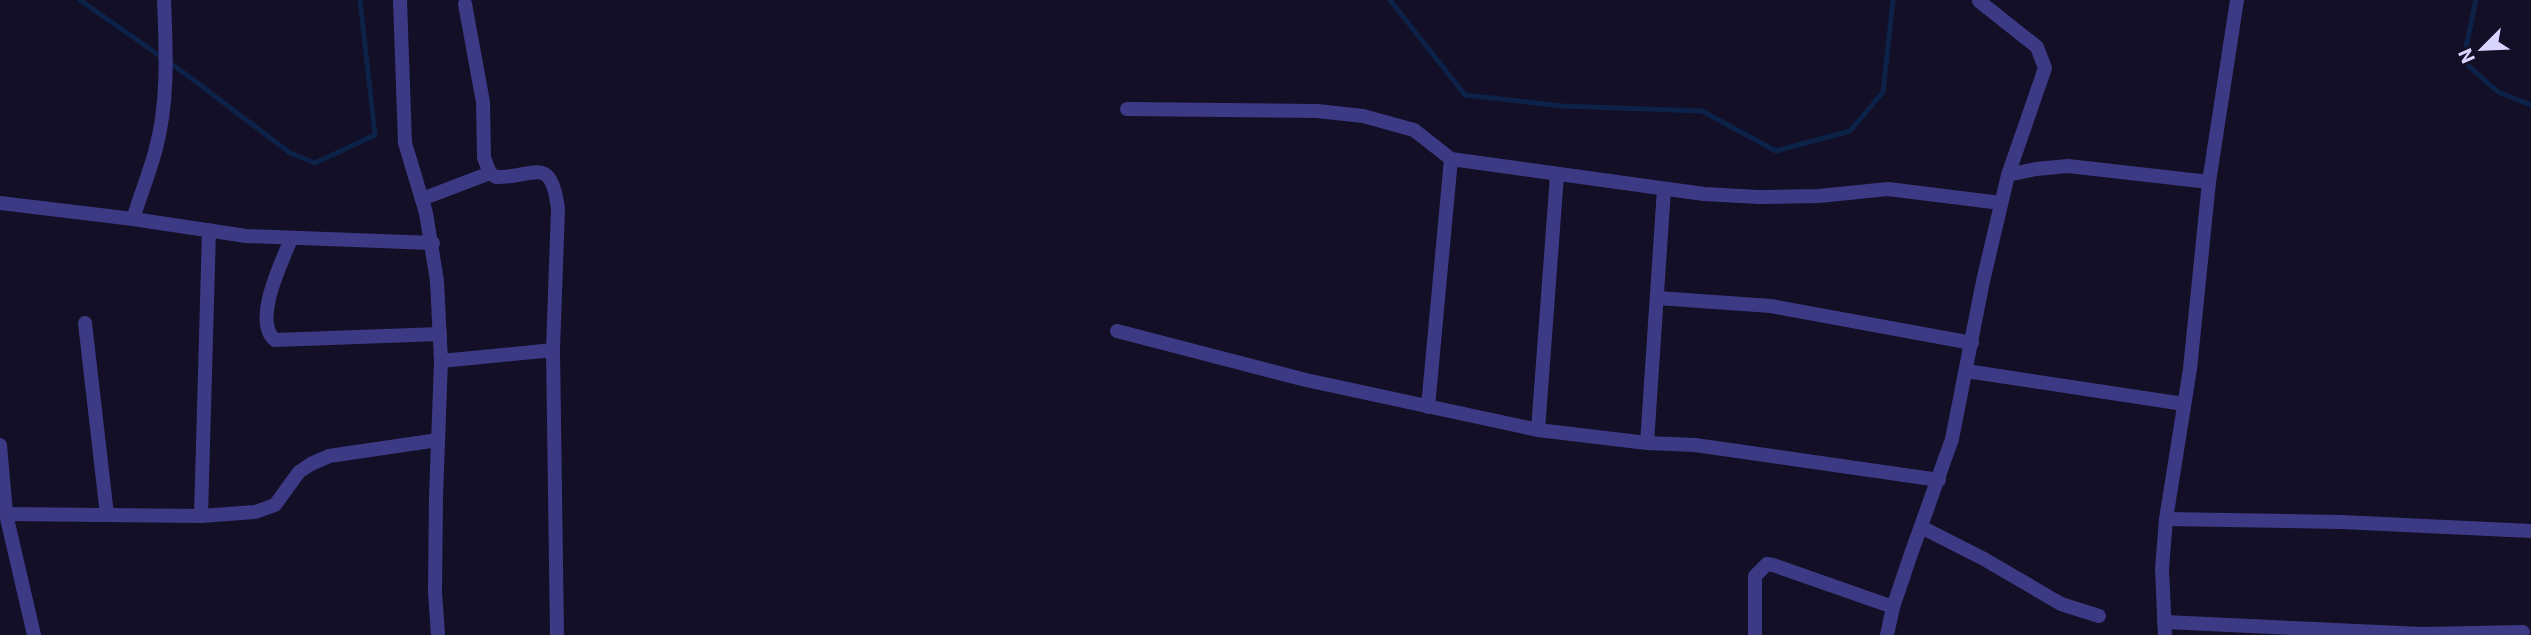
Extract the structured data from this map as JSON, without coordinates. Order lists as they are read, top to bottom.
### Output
{
  "north": "bottom left"
}
